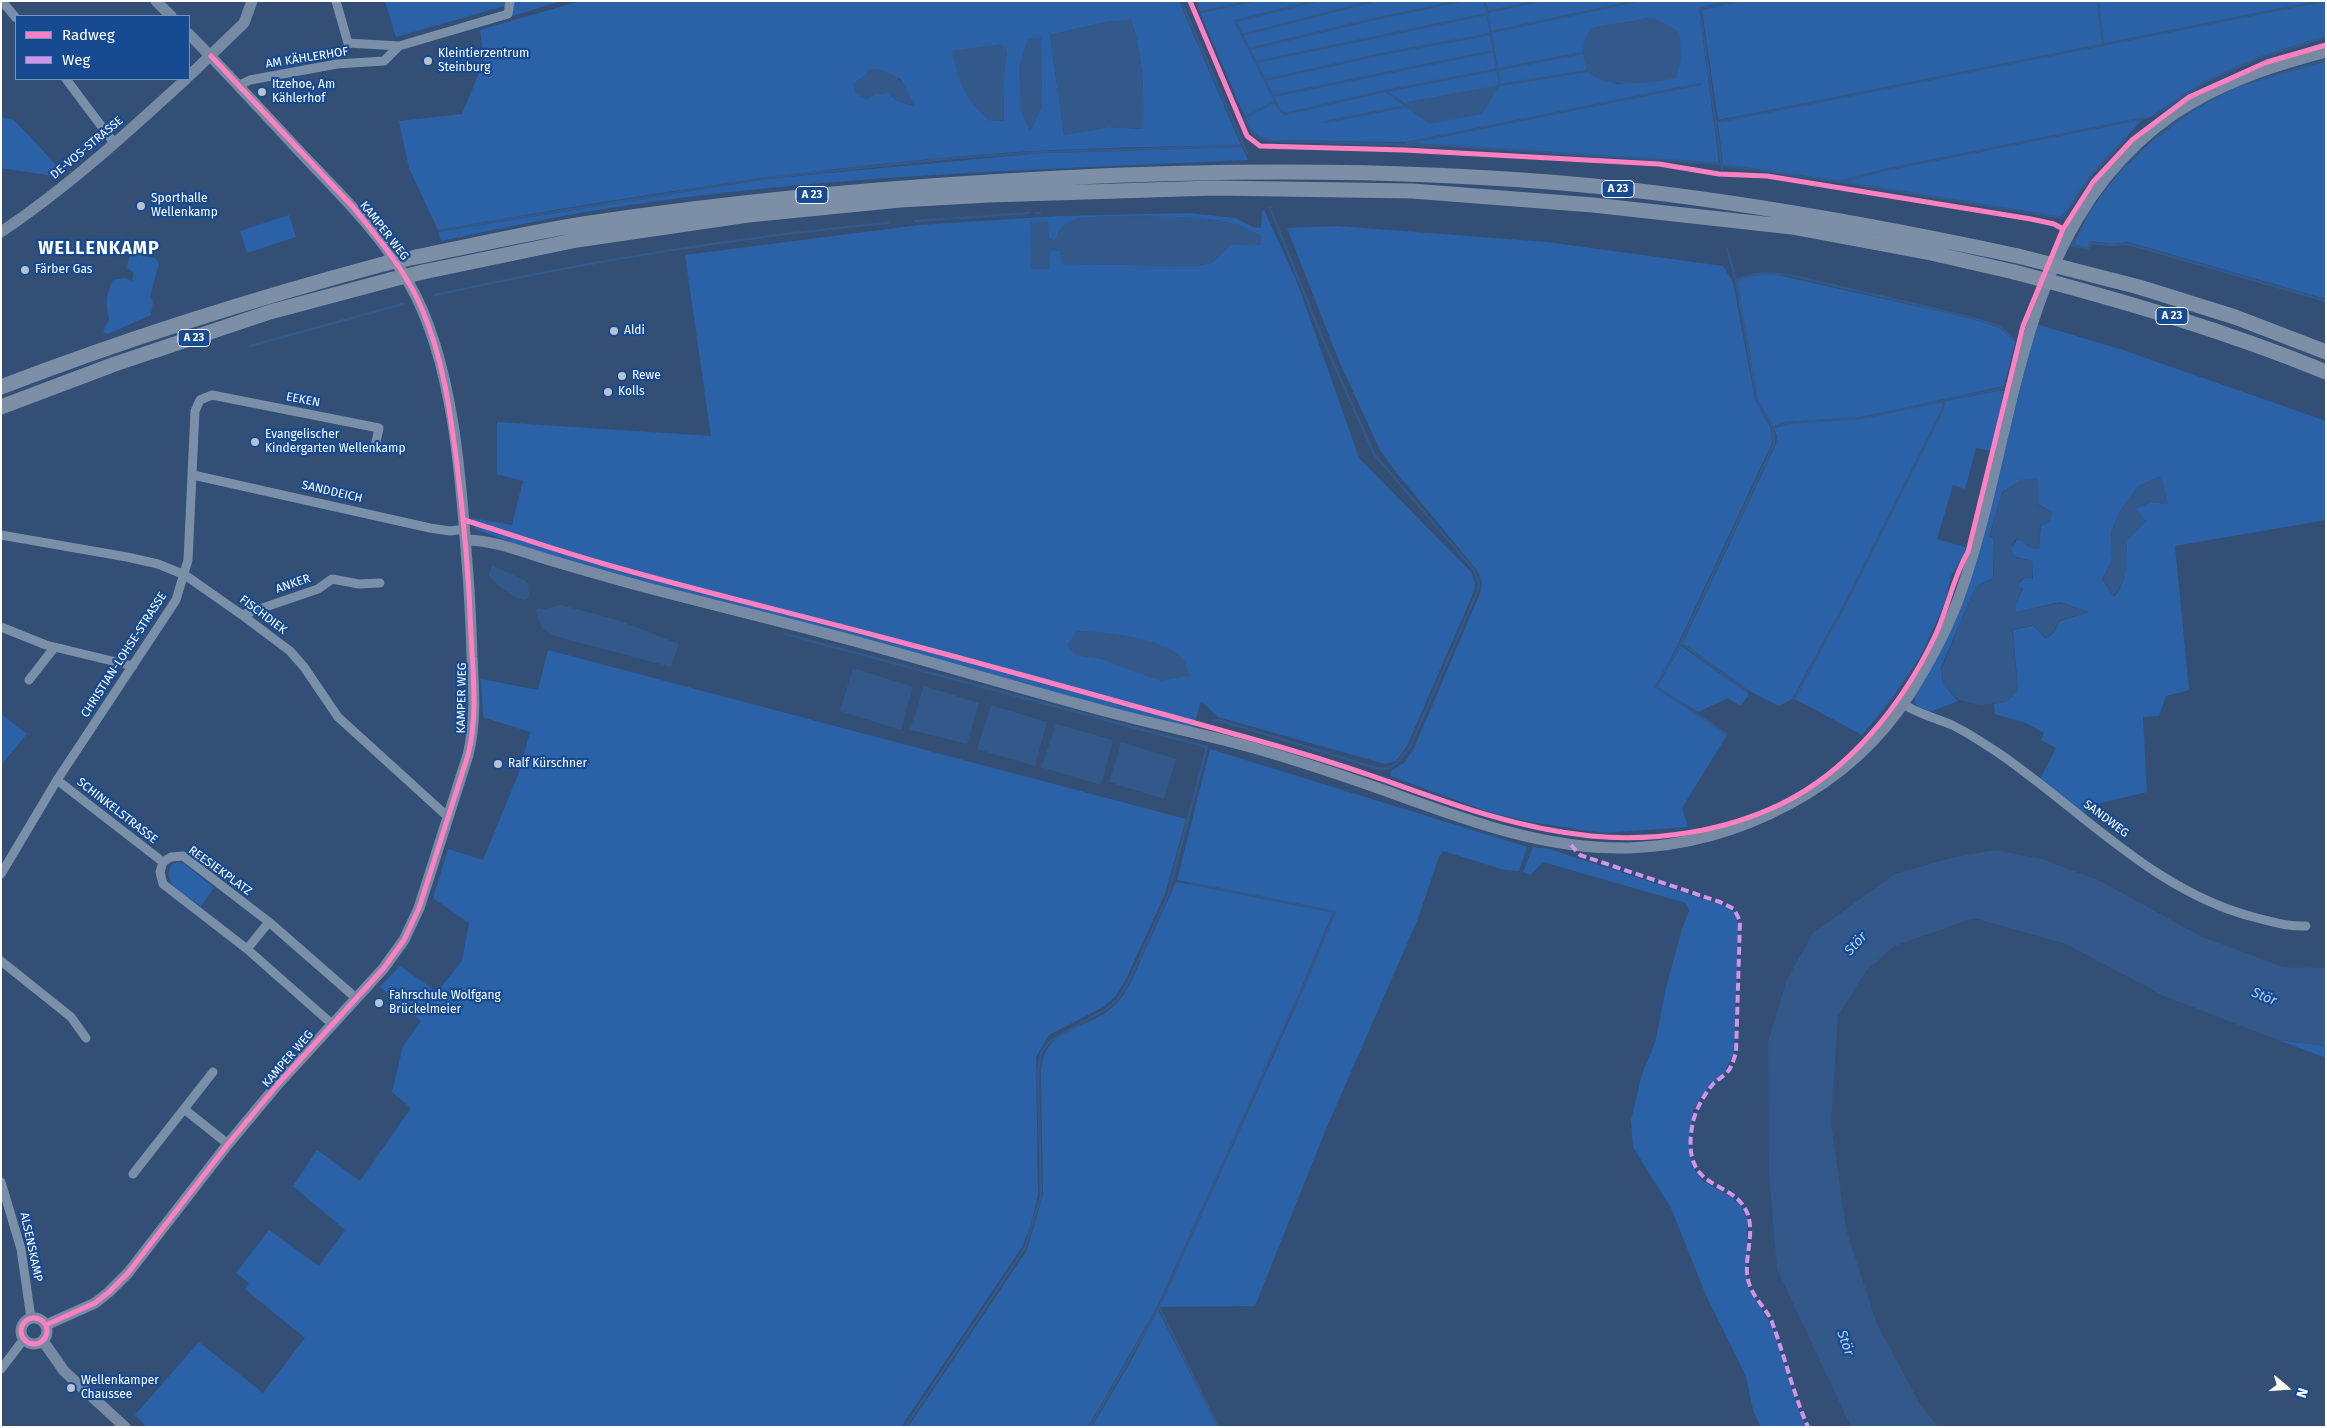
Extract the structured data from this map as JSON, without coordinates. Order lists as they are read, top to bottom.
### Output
{
  "streets": {
    "highway": ["A 23"],
    "street": [
      "AM KÄHLERHOF",
      "DE-VOS-STRASSE",
      "KAMPER WEG",
      "EEKEN",
      "SANDDEICH",
      "ANKER",
      "FISCHDIEK",
      "CHRISTIAN-LOHSE-STRASSE",
      "SCHINKELSTRASSE",
      "SANDWEG",
      "REESIEKPLATZ",
      "ALSENSKAMP"
    ]
  },
  "crossings": [
    ["AM KÄHLERHOF", "KAMPER WEG"],
    ["DE-VOS-STRASSE", "KAMPER WEG"],
    ["KAMPER WEG", "SANDDEICH"],
    ["KAMPER WEG", "FISCHDIEK"],
    ["KAMPER WEG", "REESIEKPLATZ"],
    ["KAMPER WEG", "ALSENSKAMP"],
    ["EEKEN", "CHRISTIAN-LOHSE-STRASSE"],
    ["SANDDEICH", "CHRISTIAN-LOHSE-STRASSE"],
    ["SANDDEICH", "SANDWEG"],
    ["ANKER", "FISCHDIEK"],
    ["FISCHDIEK", "CHRISTIAN-LOHSE-STRASSE"],
    ["CHRISTIAN-LOHSE-STRASSE", "SCHINKELSTRASSE"],
    ["SCHINKELSTRASSE", "REESIEKPLATZ"]
  ],
  "districts": ["WELLENKAMP"],
  "water": ["Stör"],
  "places": [
    "Kleintierzentrum Steinburg",
    "Itzehoe, Am Kählerhof",
    "Sporthalle Wellenkamp",
    "Färber Gas",
    "Aldi",
    "Rewe",
    "Kolls",
    "Evangelischer Kindergarten Wellenkamp",
    "Ralf Kürschner",
    "Fahrschule Wolfgang Brückelmeier",
    "Wellenkamper Chaussee"
  ],
  "legend": ["Radweg", "Weg"],
  "north": "right"
}
